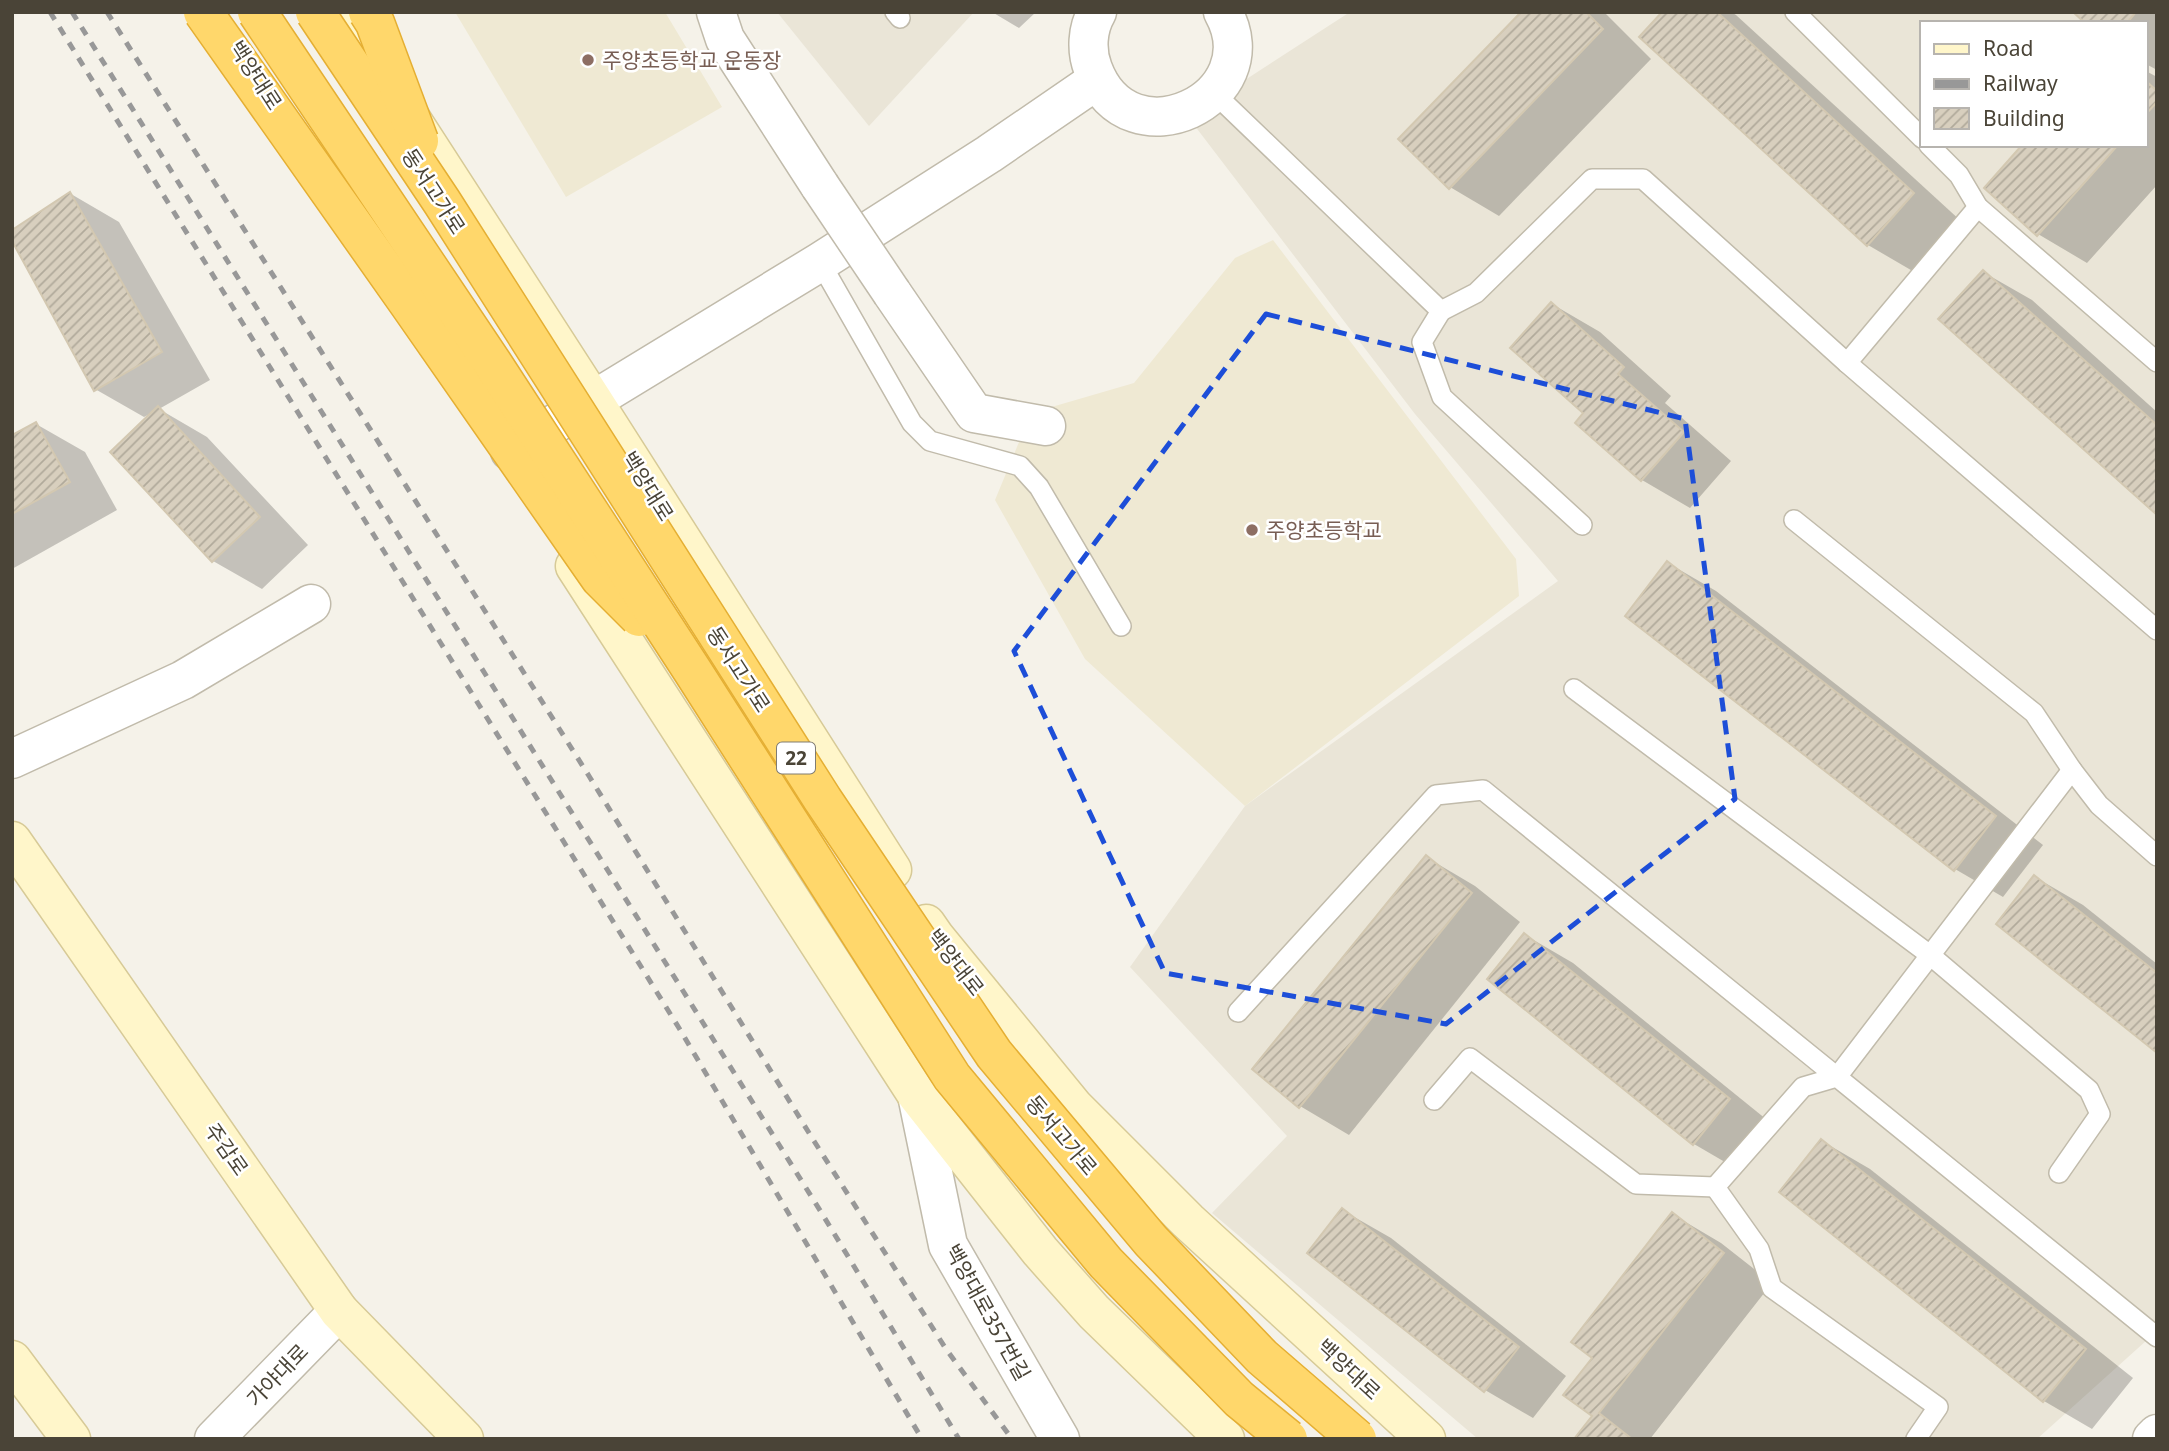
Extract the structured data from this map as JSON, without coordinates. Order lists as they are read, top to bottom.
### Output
{
  "streets": {
    "highway": ["동서고가로", "22"],
    "main road": ["백양대로", "주감로"],
    "street": ["백양대로357번길", "가야대로"]
  },
  "crossings": [
    ["백양대로", "백양대로357번길"],
    ["주감로", "가야대로"]
  ],
  "places": ["주양초등학교 운동장", "주양초등학교"],
  "legend": ["Road", "Railway", "Building"]
}
